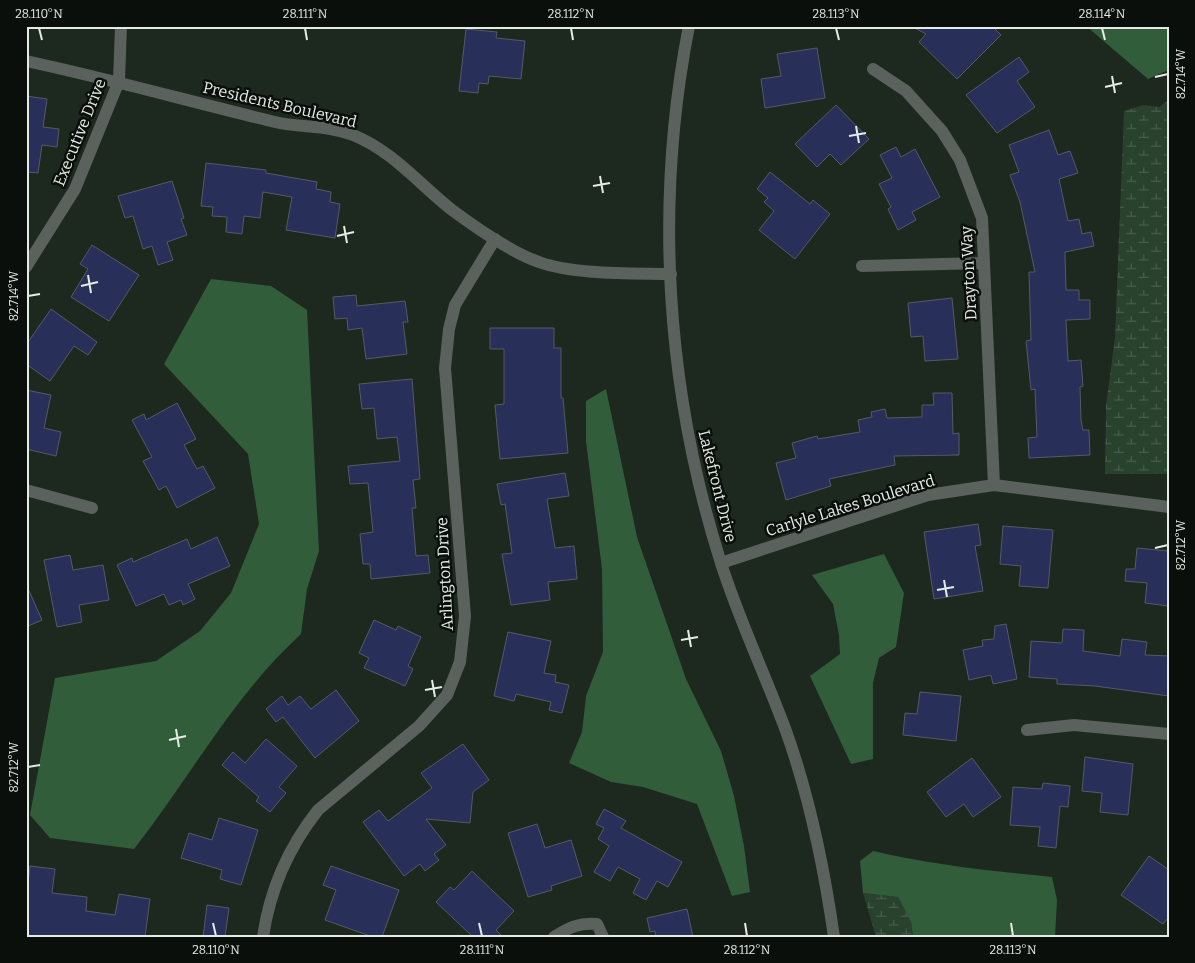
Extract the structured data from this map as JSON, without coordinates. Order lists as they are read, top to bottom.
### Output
{
  "streets": {
    "street": [
      "Presidents Boulevard",
      "Executive Drive",
      "Drayton Way",
      "Lakefront Drive",
      "Carlyle Lakes Boulevard",
      "Arlington Drive"
    ]
  },
  "crossings": [
    ["Presidents Boulevard", "Executive Drive"],
    ["Presidents Boulevard", "Lakefront Drive"],
    ["Presidents Boulevard", "Arlington Drive"],
    ["Drayton Way", "Carlyle Lakes Boulevard"],
    ["Lakefront Drive", "Carlyle Lakes Boulevard"]
  ],
  "coordinates": [
    "28.110°N",
    "28.111°N",
    "28.112°N",
    "28.113°N",
    "28.114°N",
    "82.714°W",
    "82.712°W"
  ]
}
